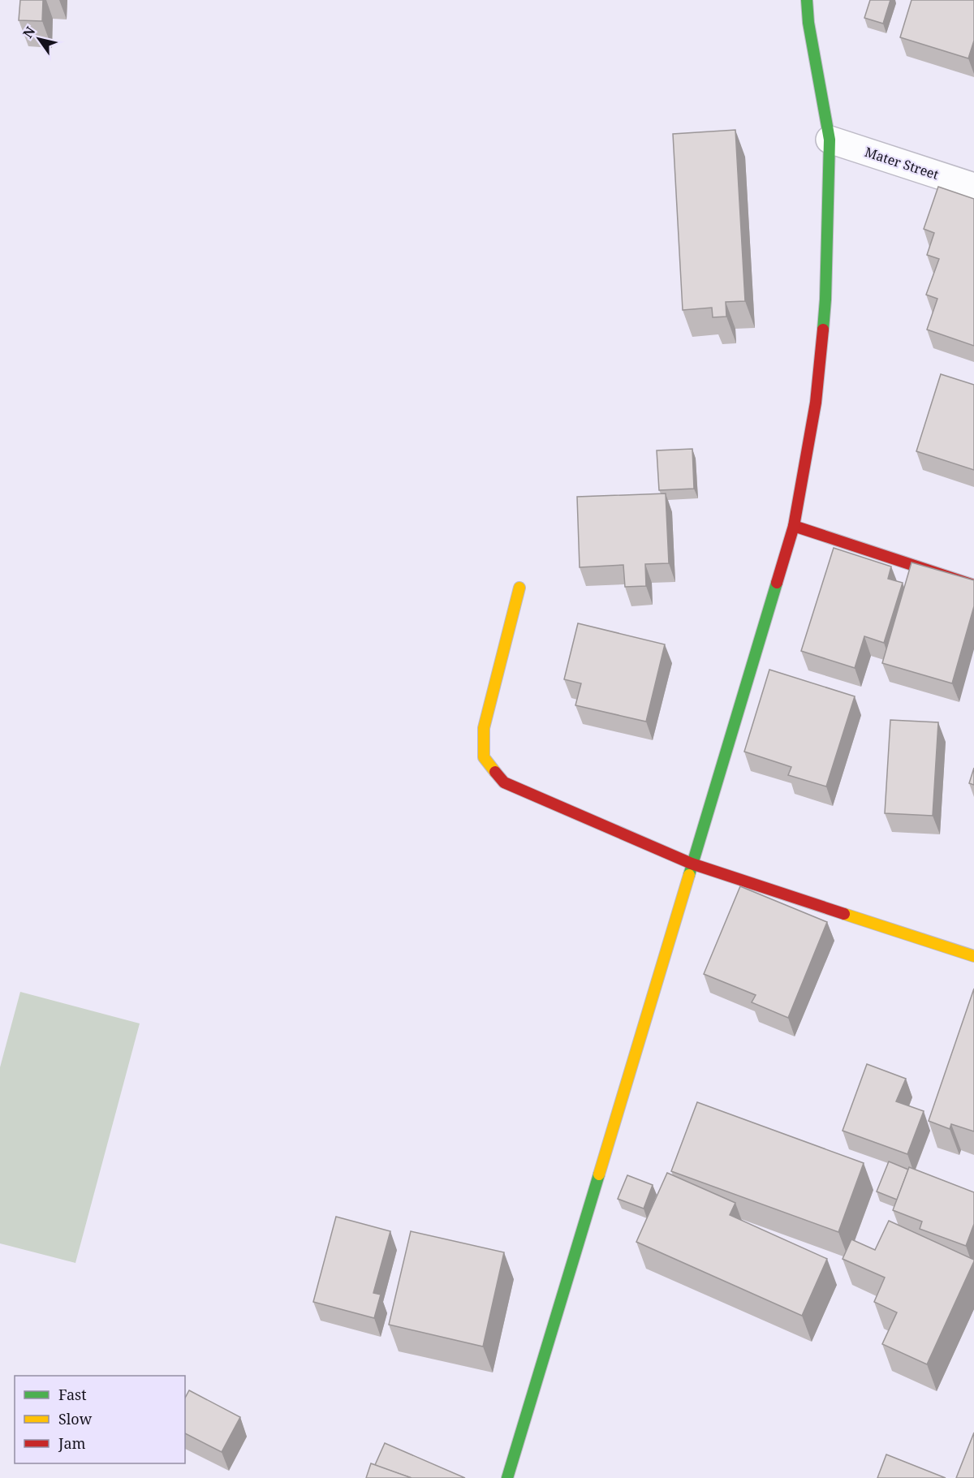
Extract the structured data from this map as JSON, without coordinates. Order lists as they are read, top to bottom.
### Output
{
  "streets": {
    "street": ["Mater Street"]
  },
  "legend": ["Fast", "Slow", "Jam"],
  "north": "top left"
}
